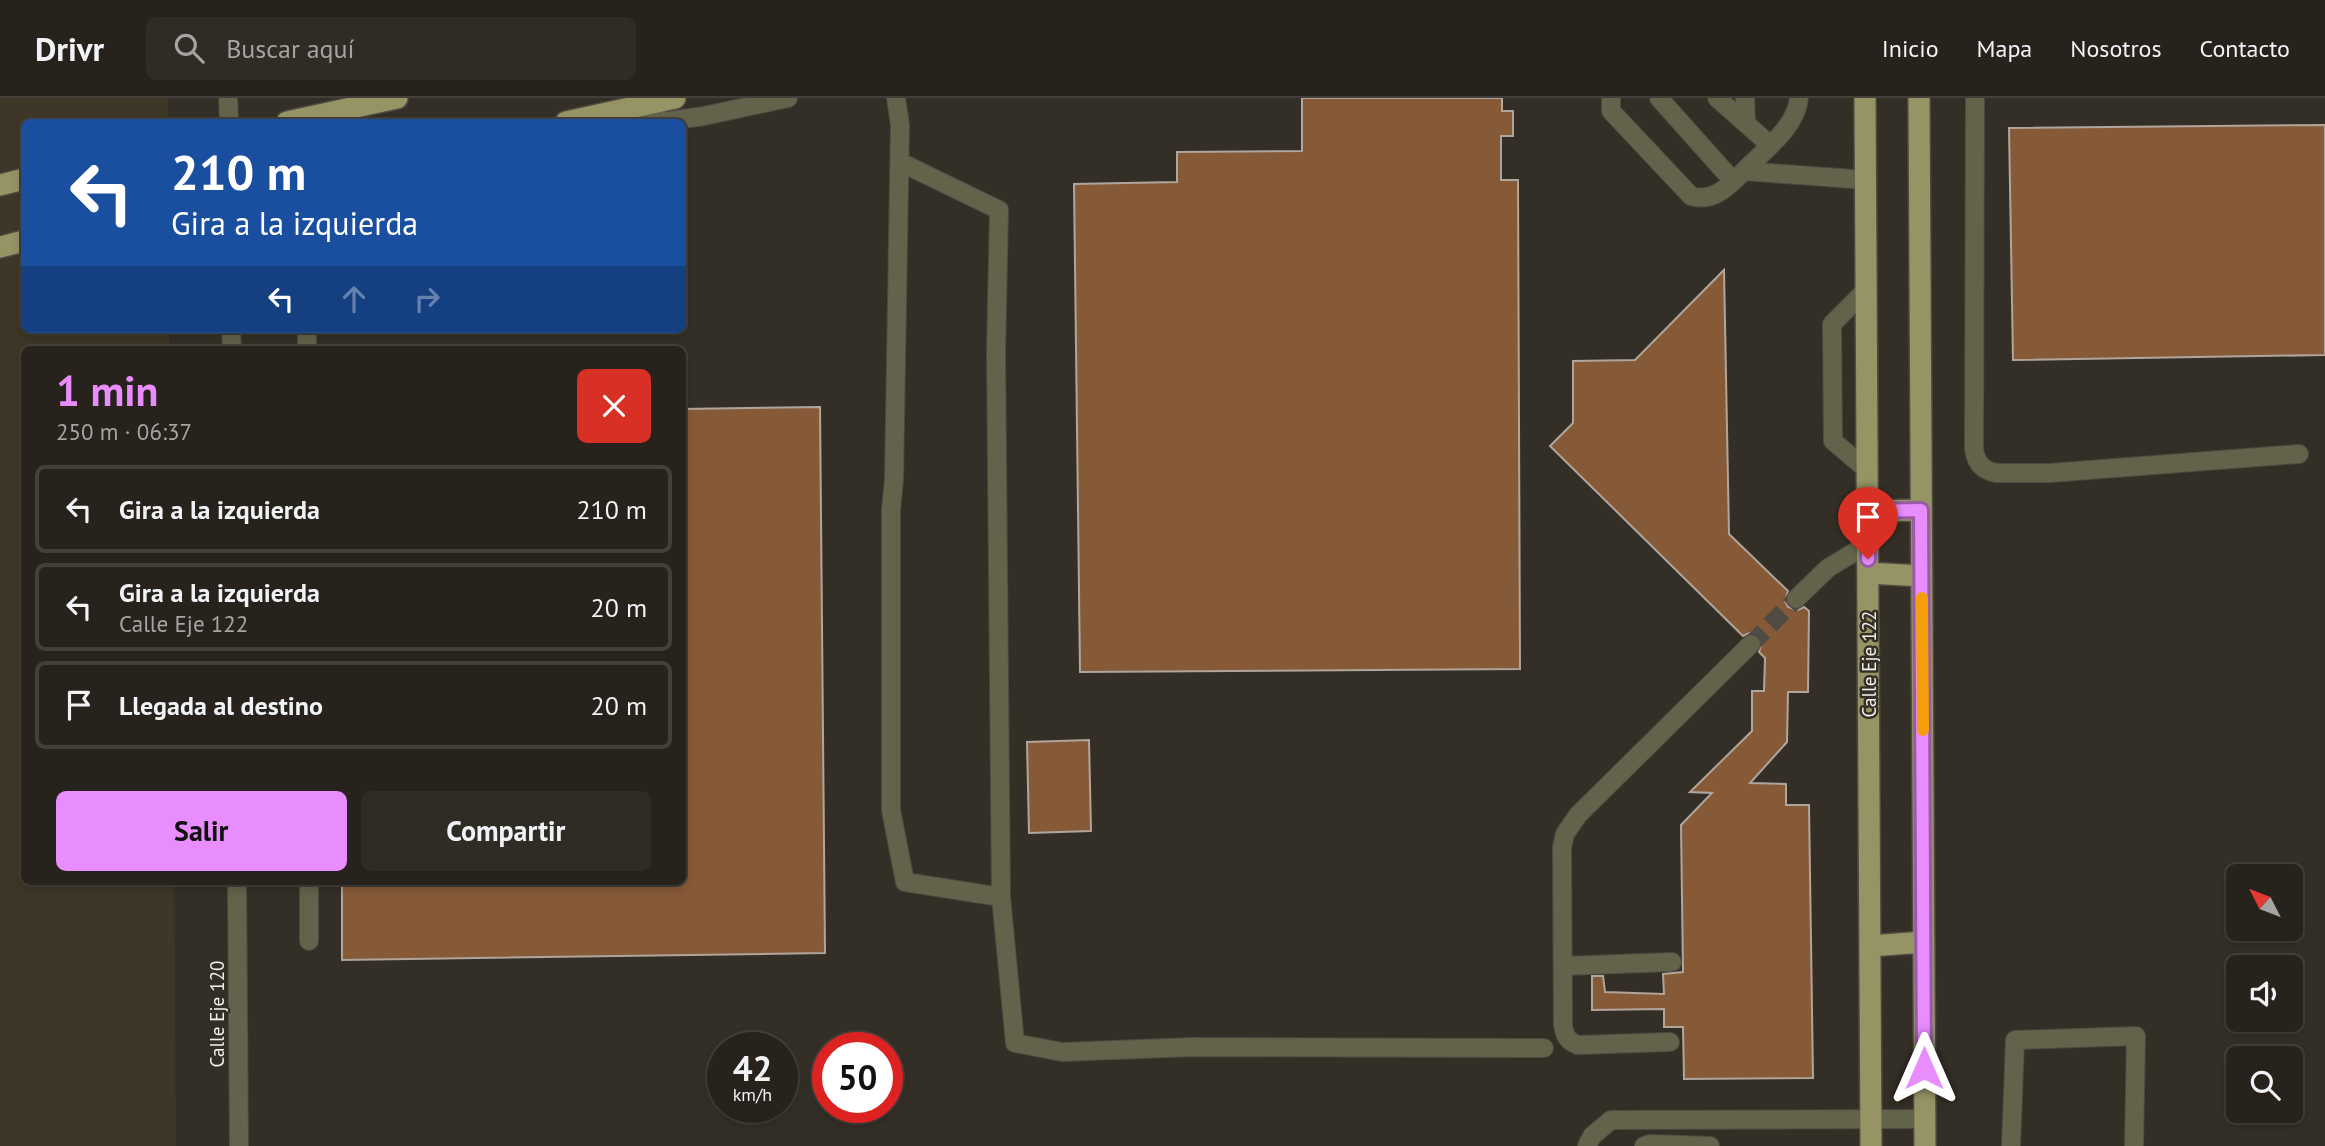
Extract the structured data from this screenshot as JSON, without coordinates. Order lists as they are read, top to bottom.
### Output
{
  "streets": {
    "main road": ["Calle Eje 122"],
    "street": ["Calle Eje 120"]
  },
  "north": "top left",
  "page": {
    "header": "Drivr",
    "search": "Buscar aquí",
    "nav": [
      "Inicio",
      "Mapa",
      "Nosotros",
      "Contacto"
    ],
    "turn": ["210 m", "Gira a la izquierda"],
    "heading": ["1 min", "250 m · 06:37"],
    "list": [
      {
        "name": "Gira a la izquierda",
        "value": "210 m"
      },
      {
        "name": "Gira a la izquierda",
        "note": "Calle Eje 122",
        "value": "20 m"
      },
      {
        "name": "Llegada al destino",
        "value": "20 m"
      }
    ],
    "buttons": ["Salir", "Compartir"],
    "speed": "42 km/h",
    "limit": "50"
  }
}
